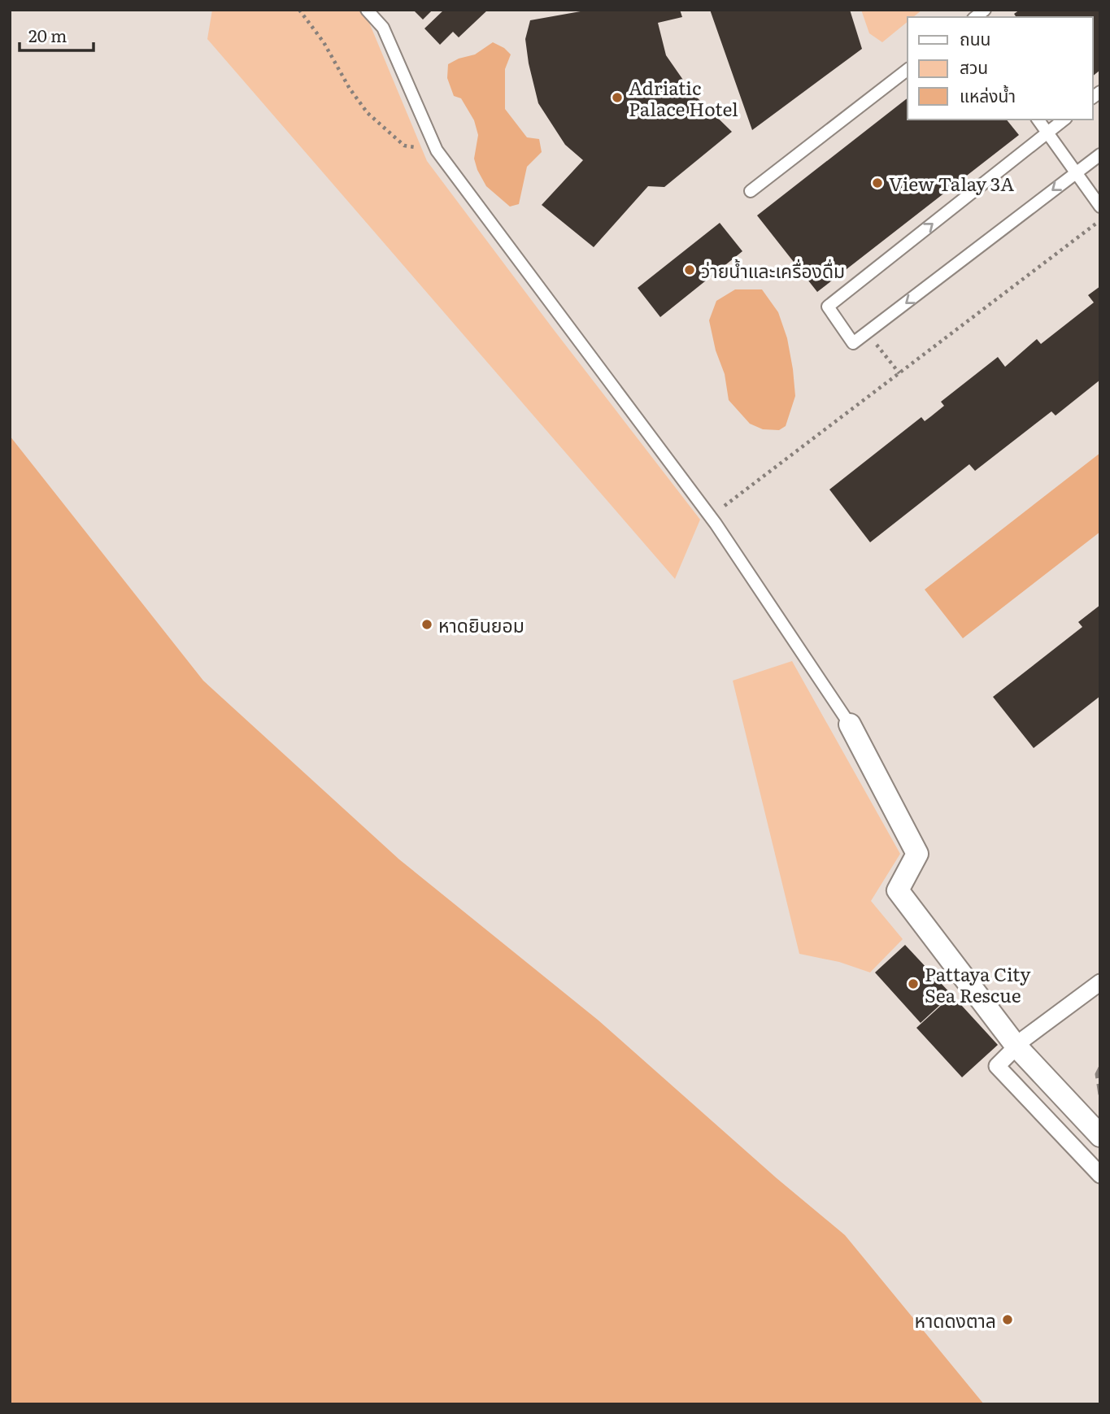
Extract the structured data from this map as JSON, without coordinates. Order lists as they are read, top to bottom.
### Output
{
  "places": [
    "Adriatic Palace Hotel",
    "View Talay 3A",
    "ว่ายน้ำและเครื่องดื่ม",
    "หาดยินยอม",
    "Pattaya City Sea Rescue",
    "หาดดงตาล"
  ],
  "legend": ["ถนน", "สวน", "แหล่งน้ำ"],
  "scale_bar": "20 m"
}
